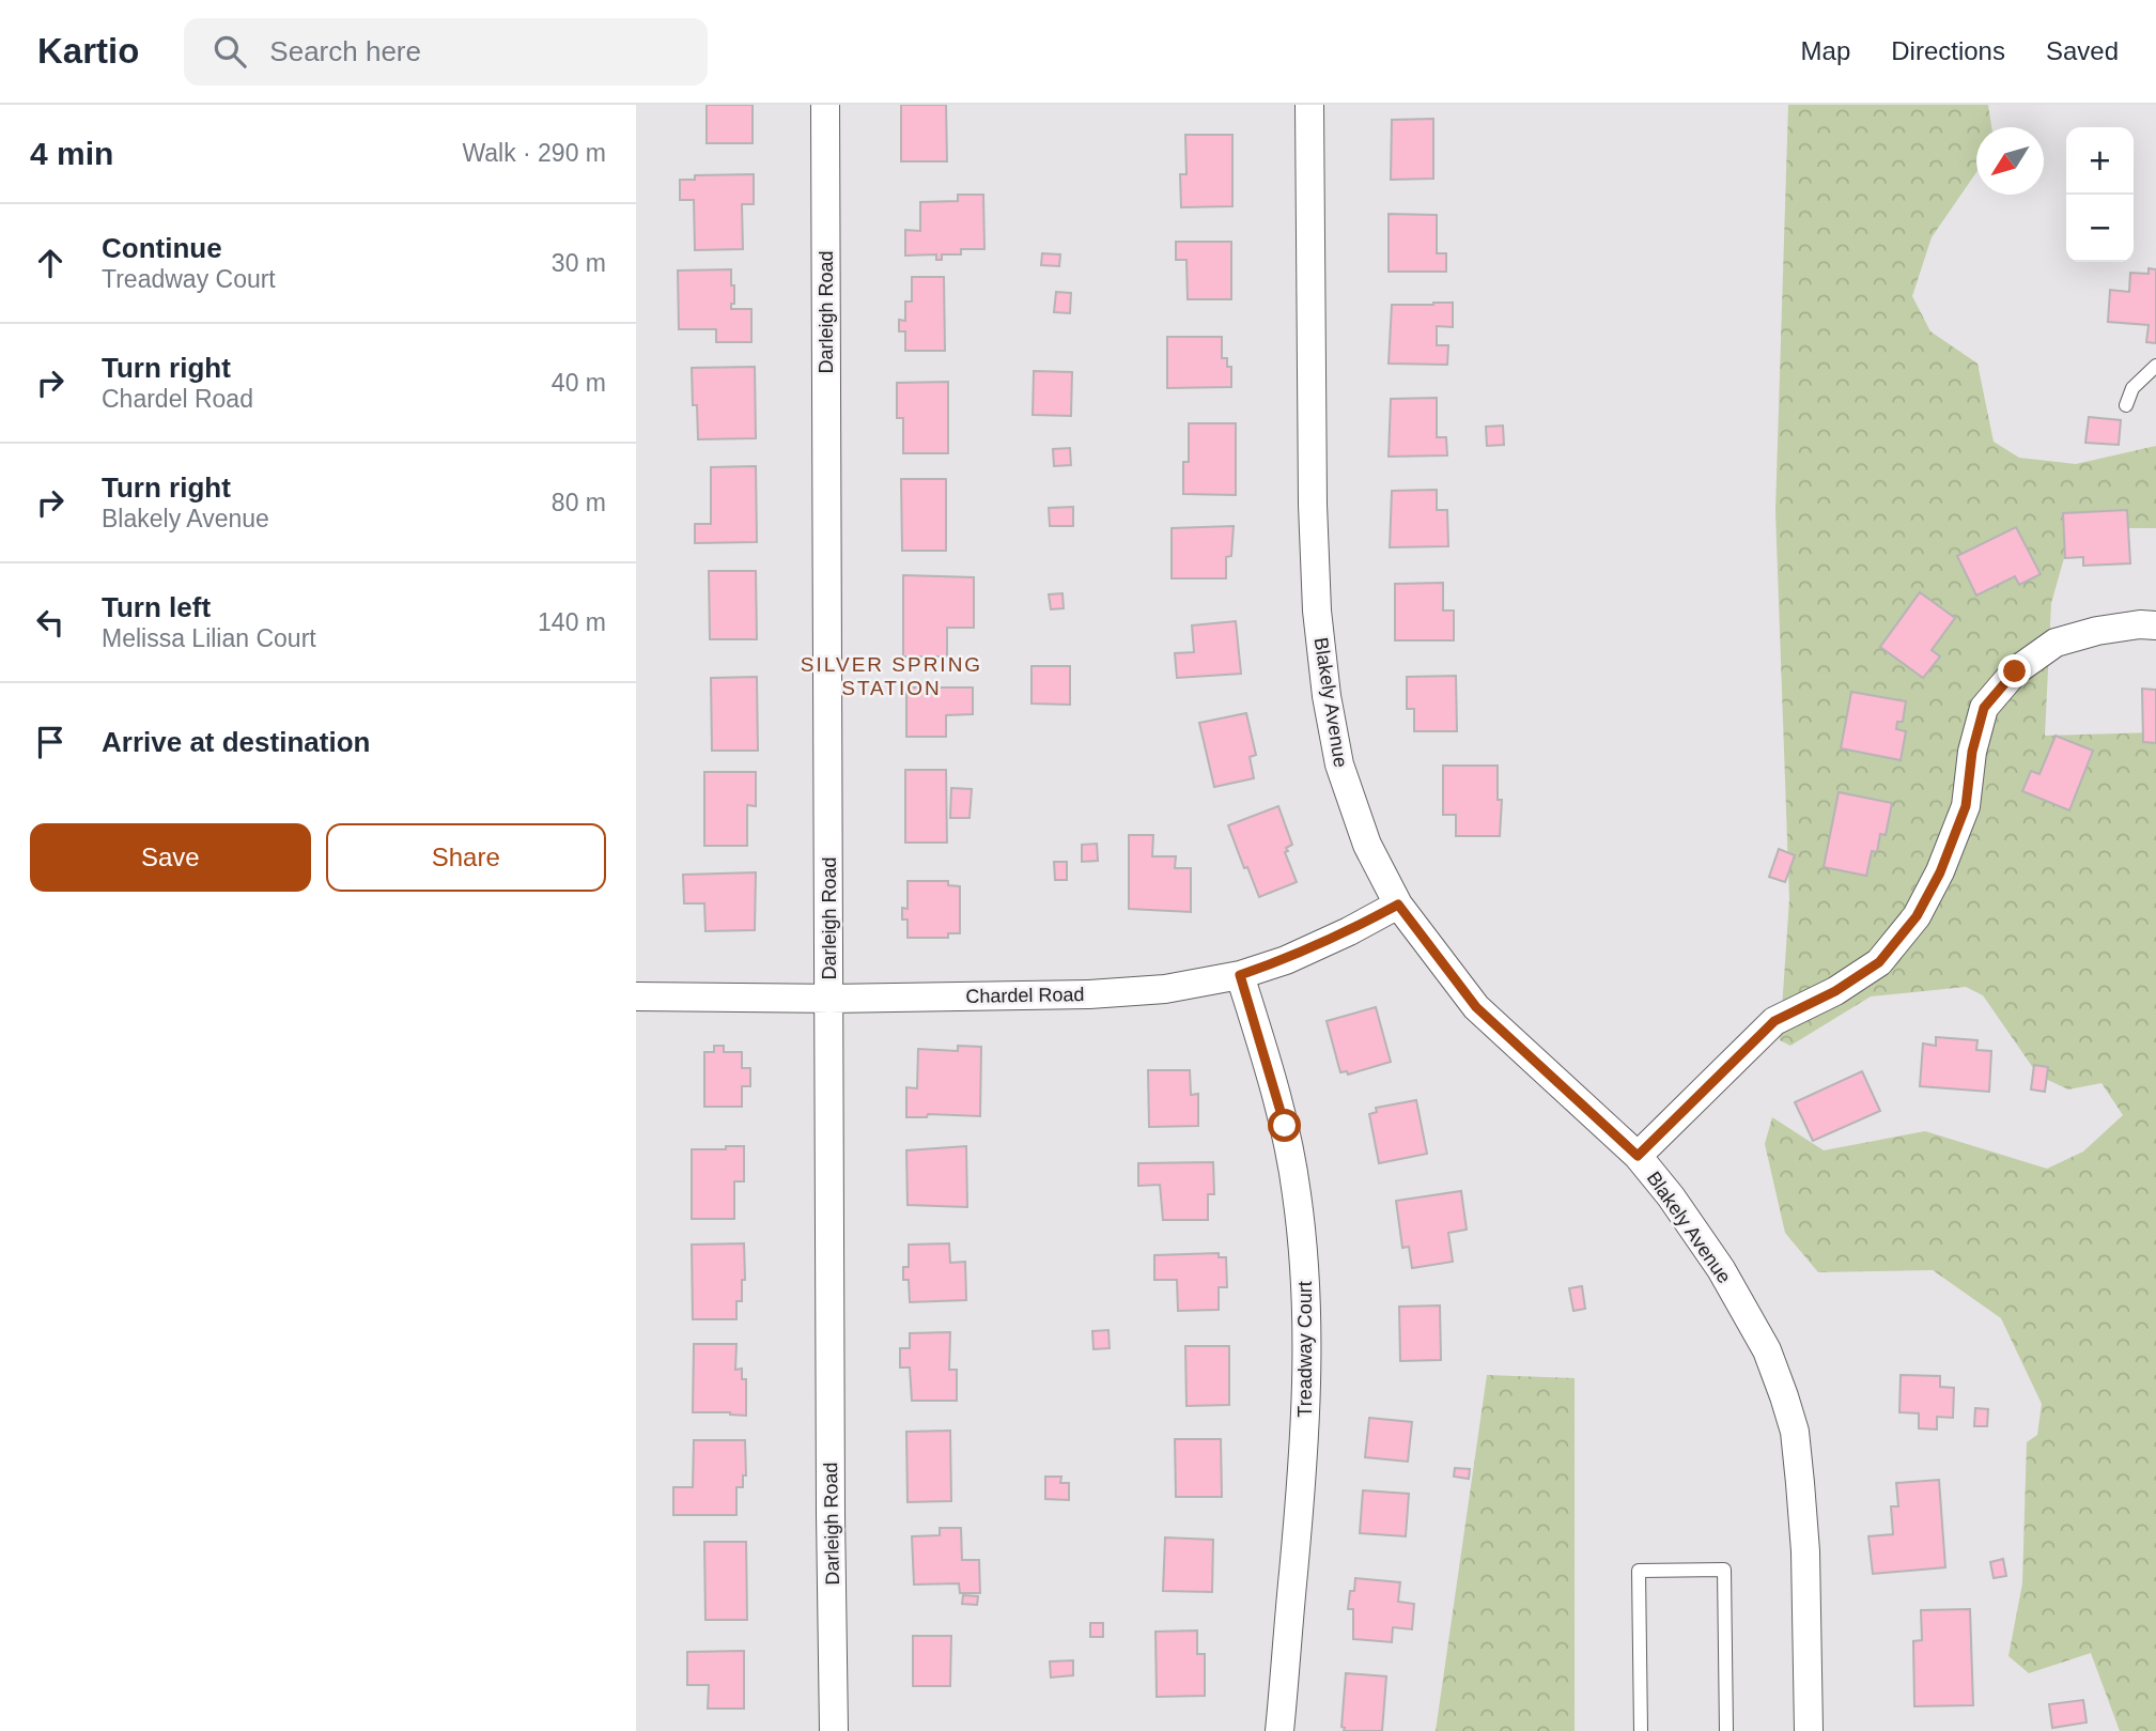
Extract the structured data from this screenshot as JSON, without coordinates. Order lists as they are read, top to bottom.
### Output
{
  "streets": {
    "street": [
      "Darleigh Road",
      "Blakely Avenue",
      "Chardel Road",
      "Treadway Court"
    ]
  },
  "crossings": [
    ["Darleigh Road", "Chardel Road"],
    ["Blakely Avenue", "Chardel Road"],
    ["Chardel Road", "Treadway Court"]
  ],
  "districts": ["SILVER SPRING STATION"],
  "north": "bottom left",
  "page": {
    "header": "Kartio",
    "search": "Search here",
    "nav": ["Map", "Directions", "Saved"],
    "heading": ["4 min", "Walk · 290 m"],
    "map_buttons": ["+", "−"],
    "list": [
      ["Continue", "Treadway Court", "30 m"],
      ["Turn right", "Chardel Road", "40 m"],
      ["Turn right", "Blakely Avenue", "80 m"],
      ["Turn left", "Melissa Lilian Court", "140 m"],
      "Arrive at destination"
    ],
    "buttons": ["Save", "Share"]
  }
}
